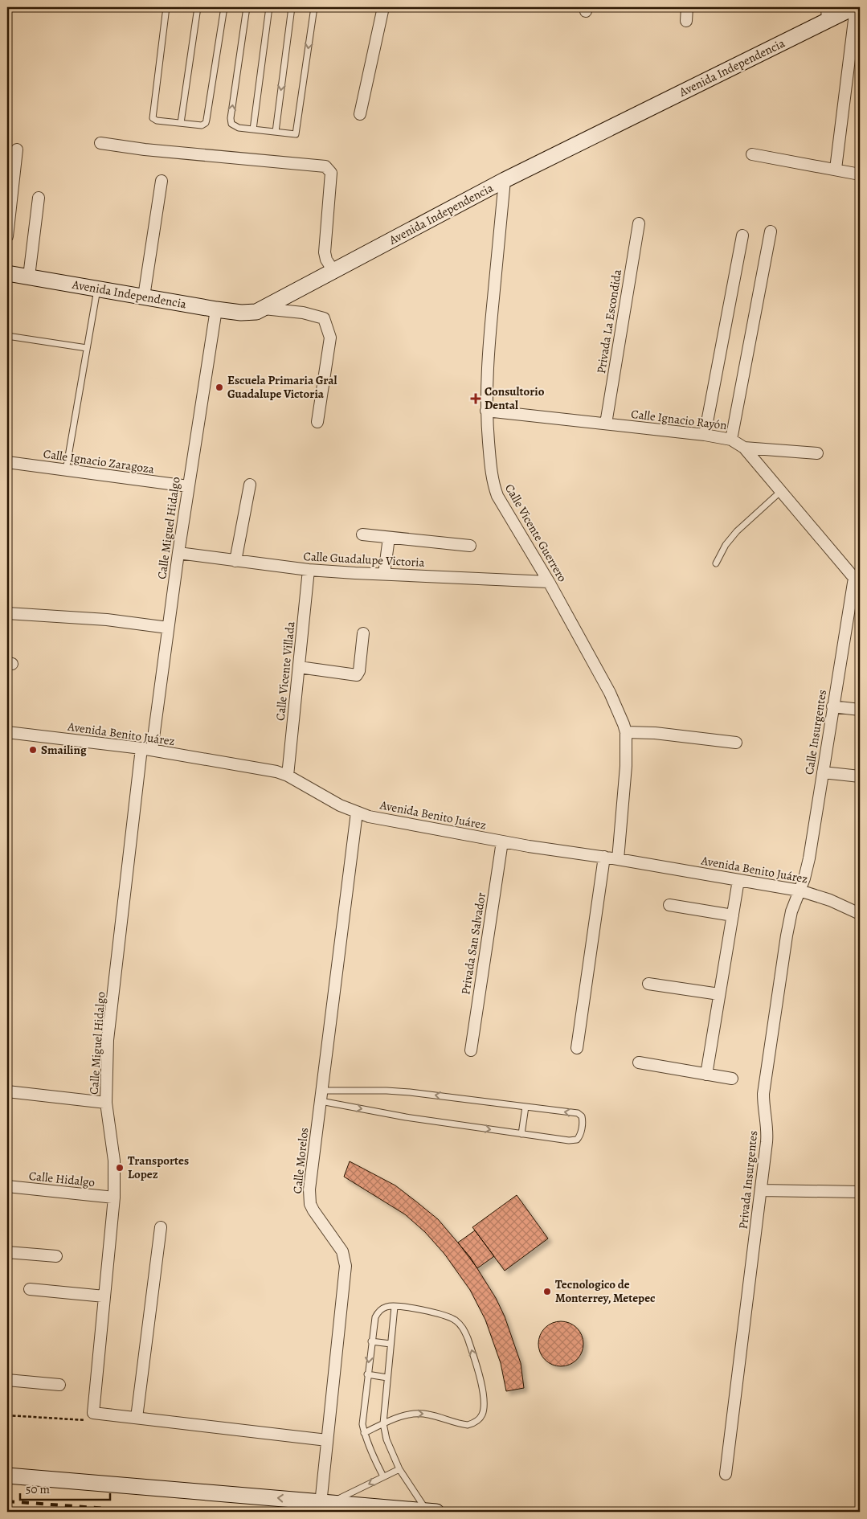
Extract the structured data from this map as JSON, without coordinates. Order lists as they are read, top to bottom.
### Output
{
  "streets": {
    "street": [
      "Avenida Independencia",
      "Privada La Escondida",
      "Calle Ignacio Rayón",
      "Calle Ignacio Zaragoza",
      "Calle Miguel Hidalgo",
      "Calle Vicente Guerrero",
      "Calle Guadalupe Victoria",
      "Calle Vicente Villada",
      "Calle Insurgentes",
      "Avenida Benito Juárez",
      "Privada San Salvador",
      "Calle Morelos",
      "Calle Hidalgo",
      "Privada Insurgentes"
    ]
  },
  "crossings": [
    ["Avenida Independencia", "Calle Miguel Hidalgo"],
    ["Avenida Independencia", "Calle Vicente Guerrero"],
    ["Privada La Escondida", "Calle Ignacio Rayón"],
    ["Calle Ignacio Rayón", "Calle Vicente Guerrero"],
    ["Calle Ignacio Rayón", "Calle Insurgentes"],
    ["Calle Ignacio Zaragoza", "Calle Miguel Hidalgo"],
    ["Calle Miguel Hidalgo", "Calle Guadalupe Victoria"],
    ["Calle Miguel Hidalgo", "Avenida Benito Juárez"],
    ["Calle Miguel Hidalgo", "Calle Hidalgo"],
    ["Calle Vicente Guerrero", "Calle Guadalupe Victoria"],
    ["Calle Vicente Guerrero", "Avenida Benito Juárez"],
    ["Calle Guadalupe Victoria", "Calle Vicente Villada"],
    ["Calle Vicente Villada", "Avenida Benito Juárez"],
    ["Calle Insurgentes", "Avenida Benito Juárez"],
    ["Calle Insurgentes", "Privada Insurgentes"],
    ["Avenida Benito Juárez", "Privada San Salvador"],
    ["Avenida Benito Juárez", "Calle Morelos"],
    ["Avenida Benito Juárez", "Privada Insurgentes"]
  ],
  "places": {
    "other": [
      "Escuela Primaria Gral Guadalupe Victoria",
      "Smailing",
      "Transportes Lopez",
      "Tecnologico de Monterrey, Metepec"
    ],
    "health": ["Consultorio Dental"]
  },
  "scale_bar": "50 m"
}
